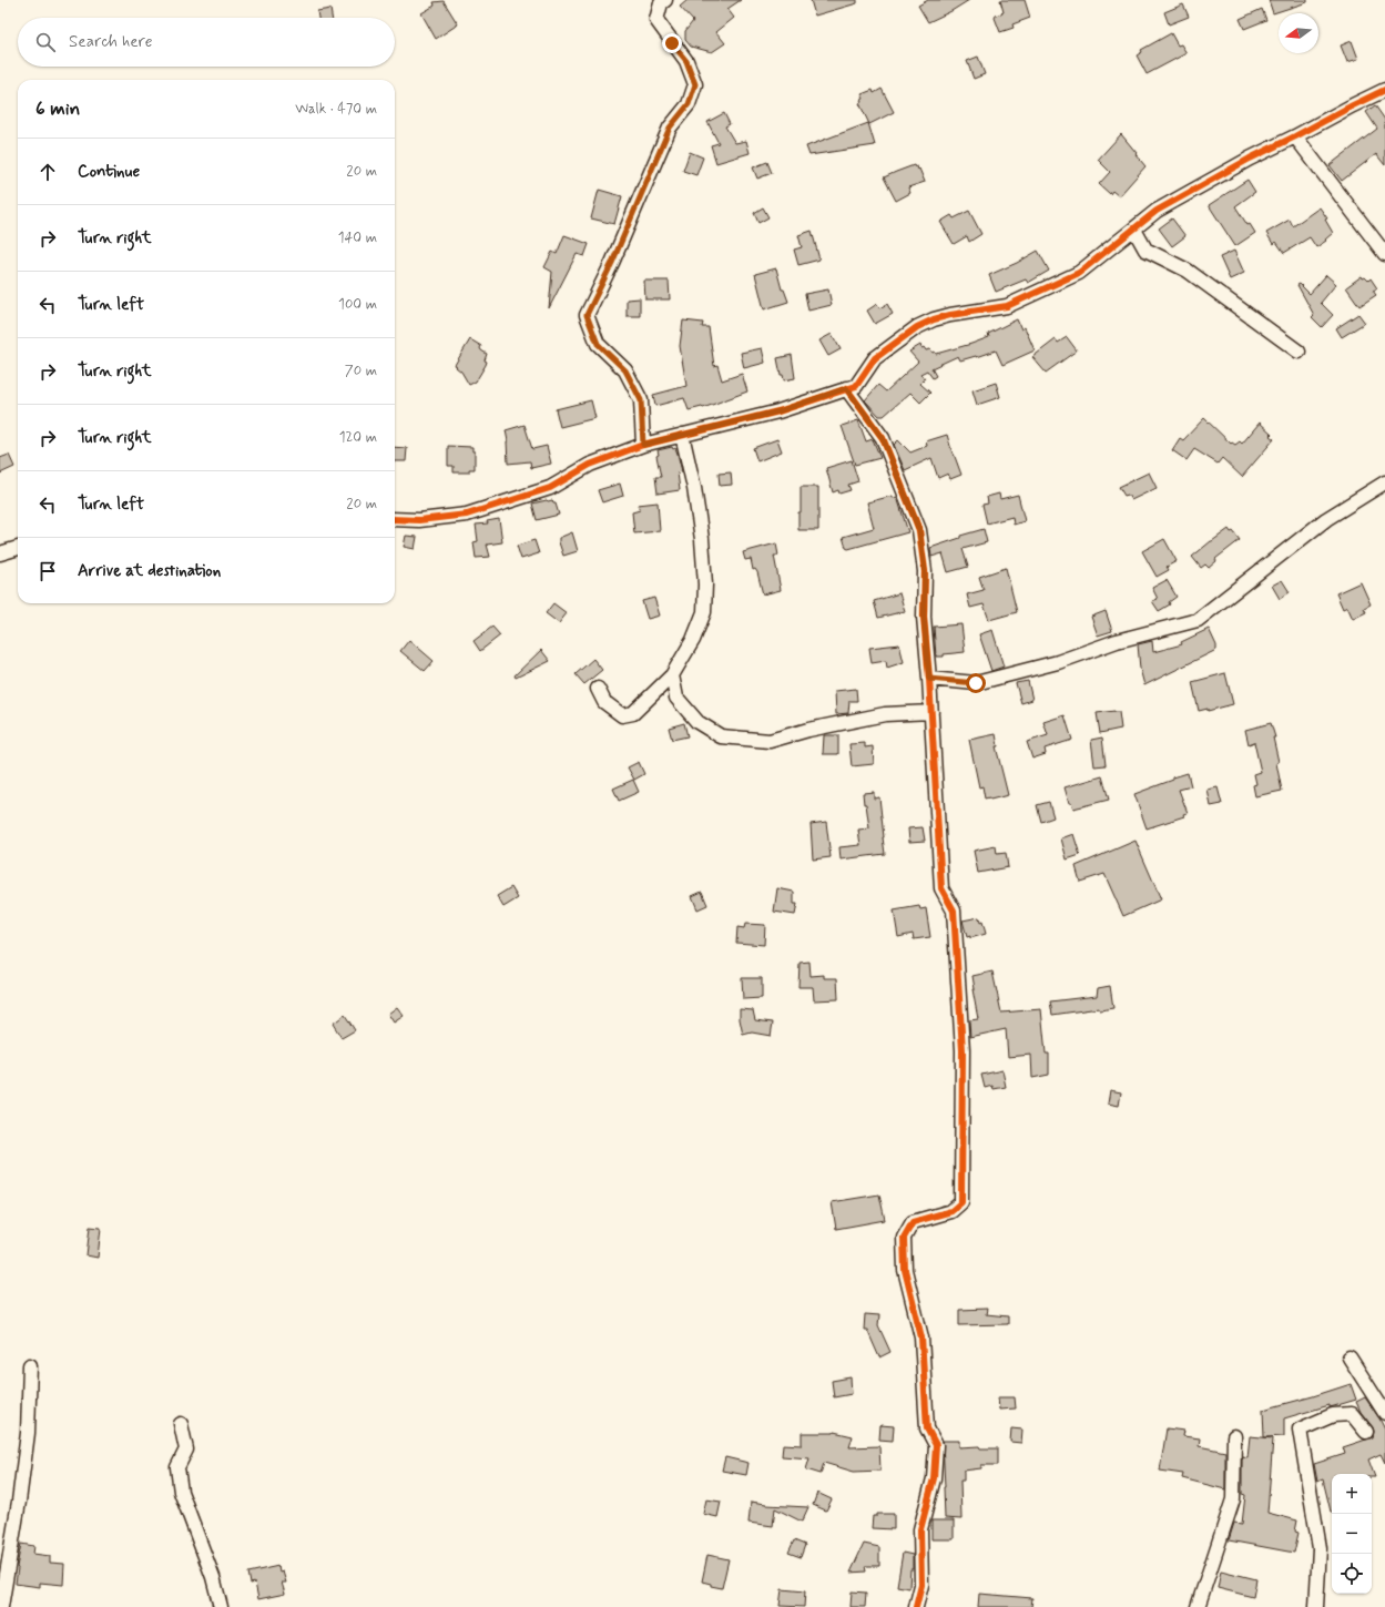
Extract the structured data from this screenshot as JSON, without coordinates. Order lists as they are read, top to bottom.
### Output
{
  "north": "left",
  "page": {
    "search": "Search here",
    "heading": ["6 min", "Walk · 470 m"],
    "list": [
      ["Continue", "20 m"],
      ["Turn right", "140 m"],
      ["Turn left", "100 m"],
      ["Turn right", "70 m"],
      ["Turn right", "120 m"],
      ["Turn left", "20 m"],
      "Arrive at destination"
    ],
    "map_buttons": ["+", "−"]
  }
}
